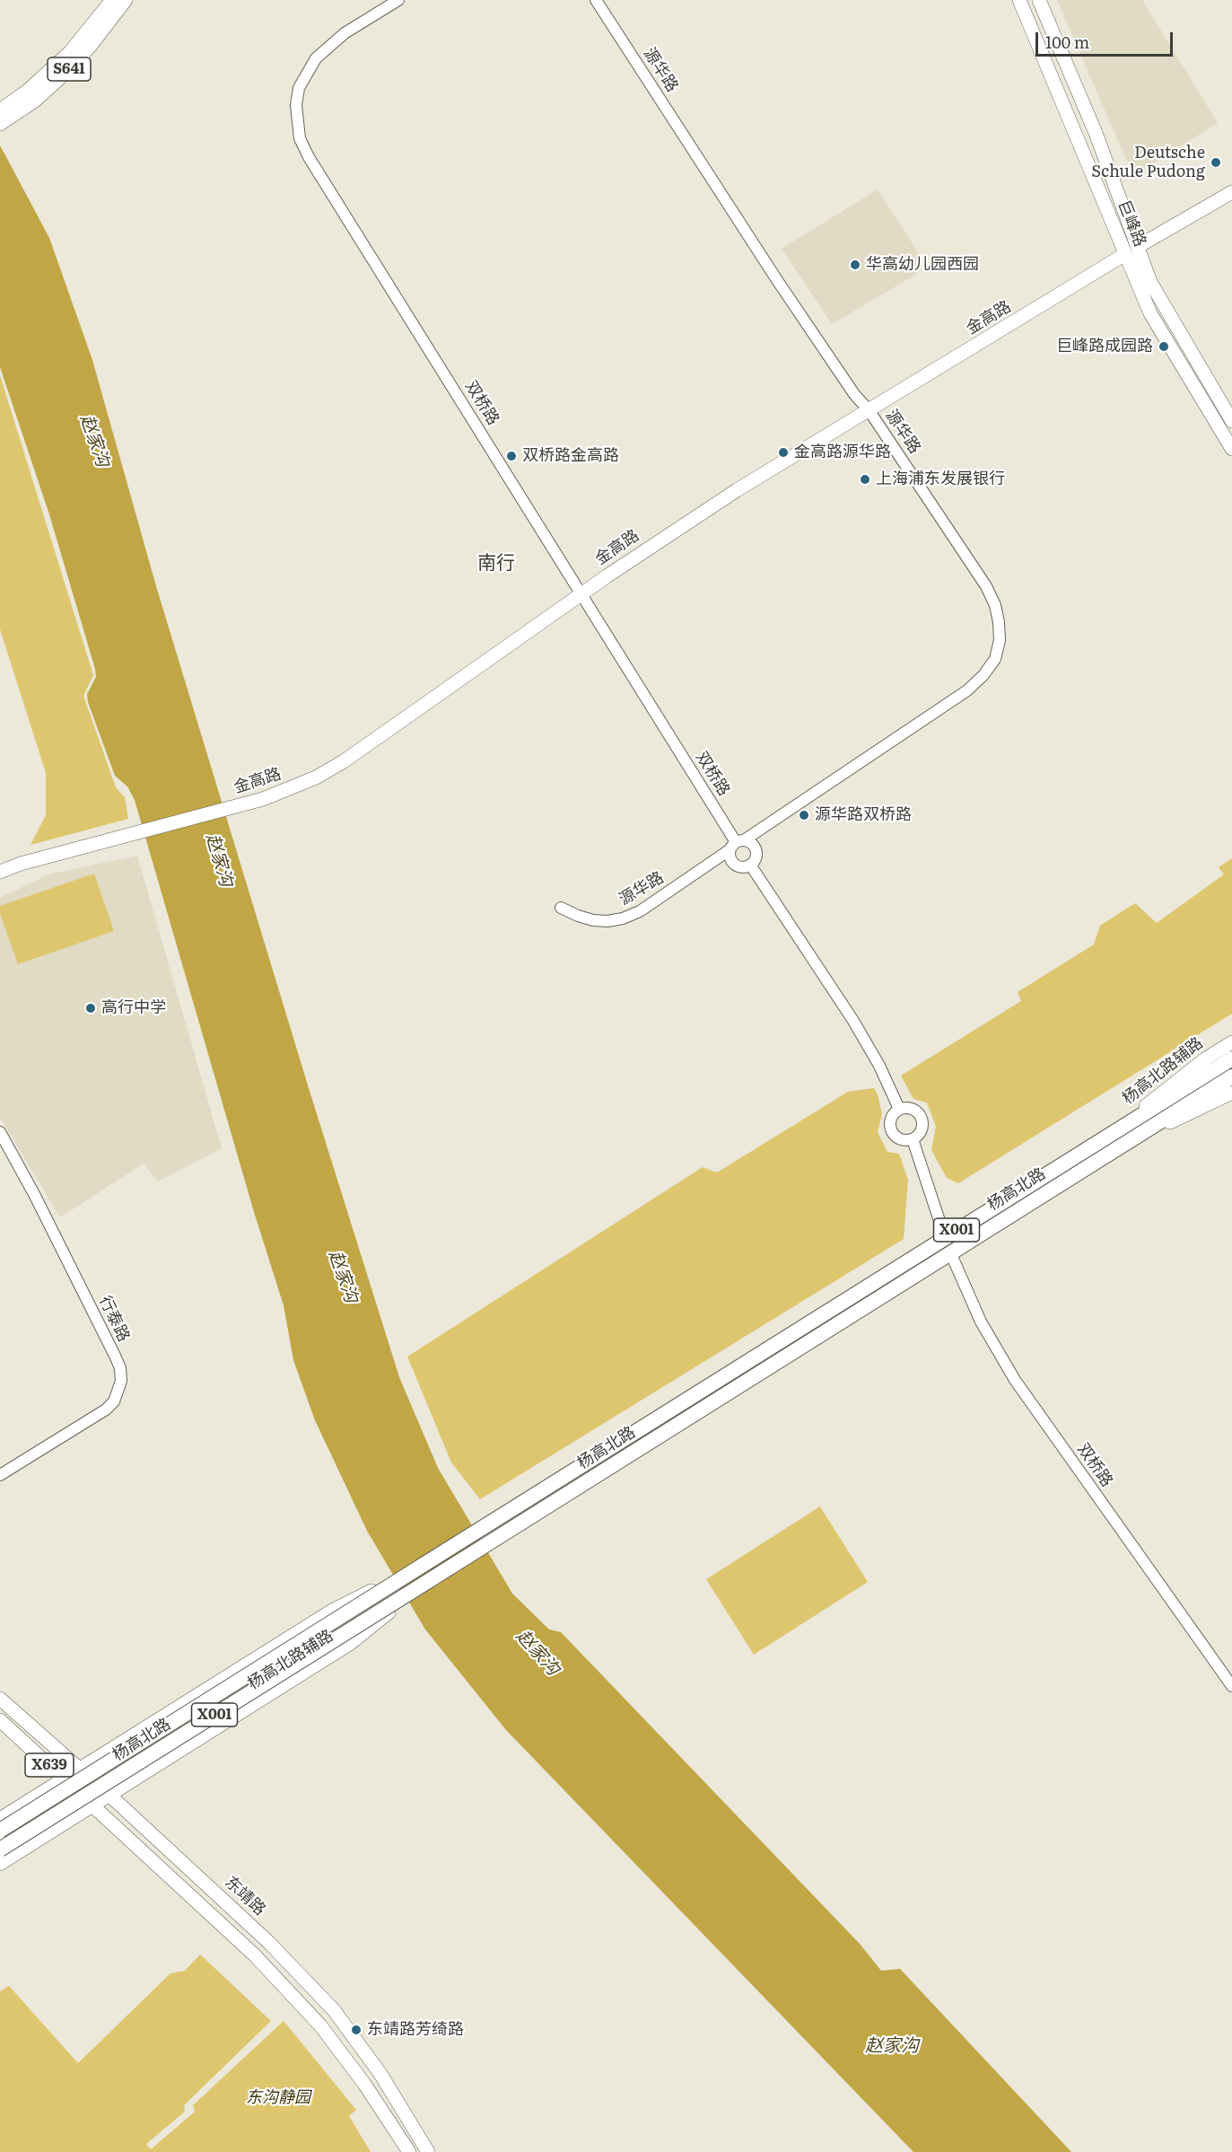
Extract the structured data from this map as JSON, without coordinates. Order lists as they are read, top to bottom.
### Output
{
  "streets": {
    "highway": ["杨高北路", "X001"],
    "main road": [
      "S641",
      "巨峰路",
      "金高路",
      "杨高北路辅路",
      "X639",
      "东靖路"
    ],
    "street": ["源华路", "双桥路", "行泰路"]
  },
  "crossings": [
    ["源华路", "金高路"],
    ["源华路", "双桥路"],
    ["巨峰路", "金高路"],
    ["金高路", "双桥路"],
    ["双桥路", "杨高北路"],
    ["杨高北路辅路", "杨高北路"],
    ["杨高北路辅路", "X639"],
    ["杨高北路辅路", "东靖路"],
    ["杨高北路", "X001"]
  ],
  "districts": ["南行"],
  "water": ["赵家沟"],
  "parks": ["东沟静园"],
  "places": [
    "Deutsche Schule Pudong",
    "华高幼儿园西园",
    "巨峰路成园路",
    "金高路源华路",
    "双桥路金高路",
    "上海浦东发展银行",
    "源华路双桥路",
    "高行中学",
    "东靖路芳绮路"
  ],
  "scale_bar": "100 m"
}
